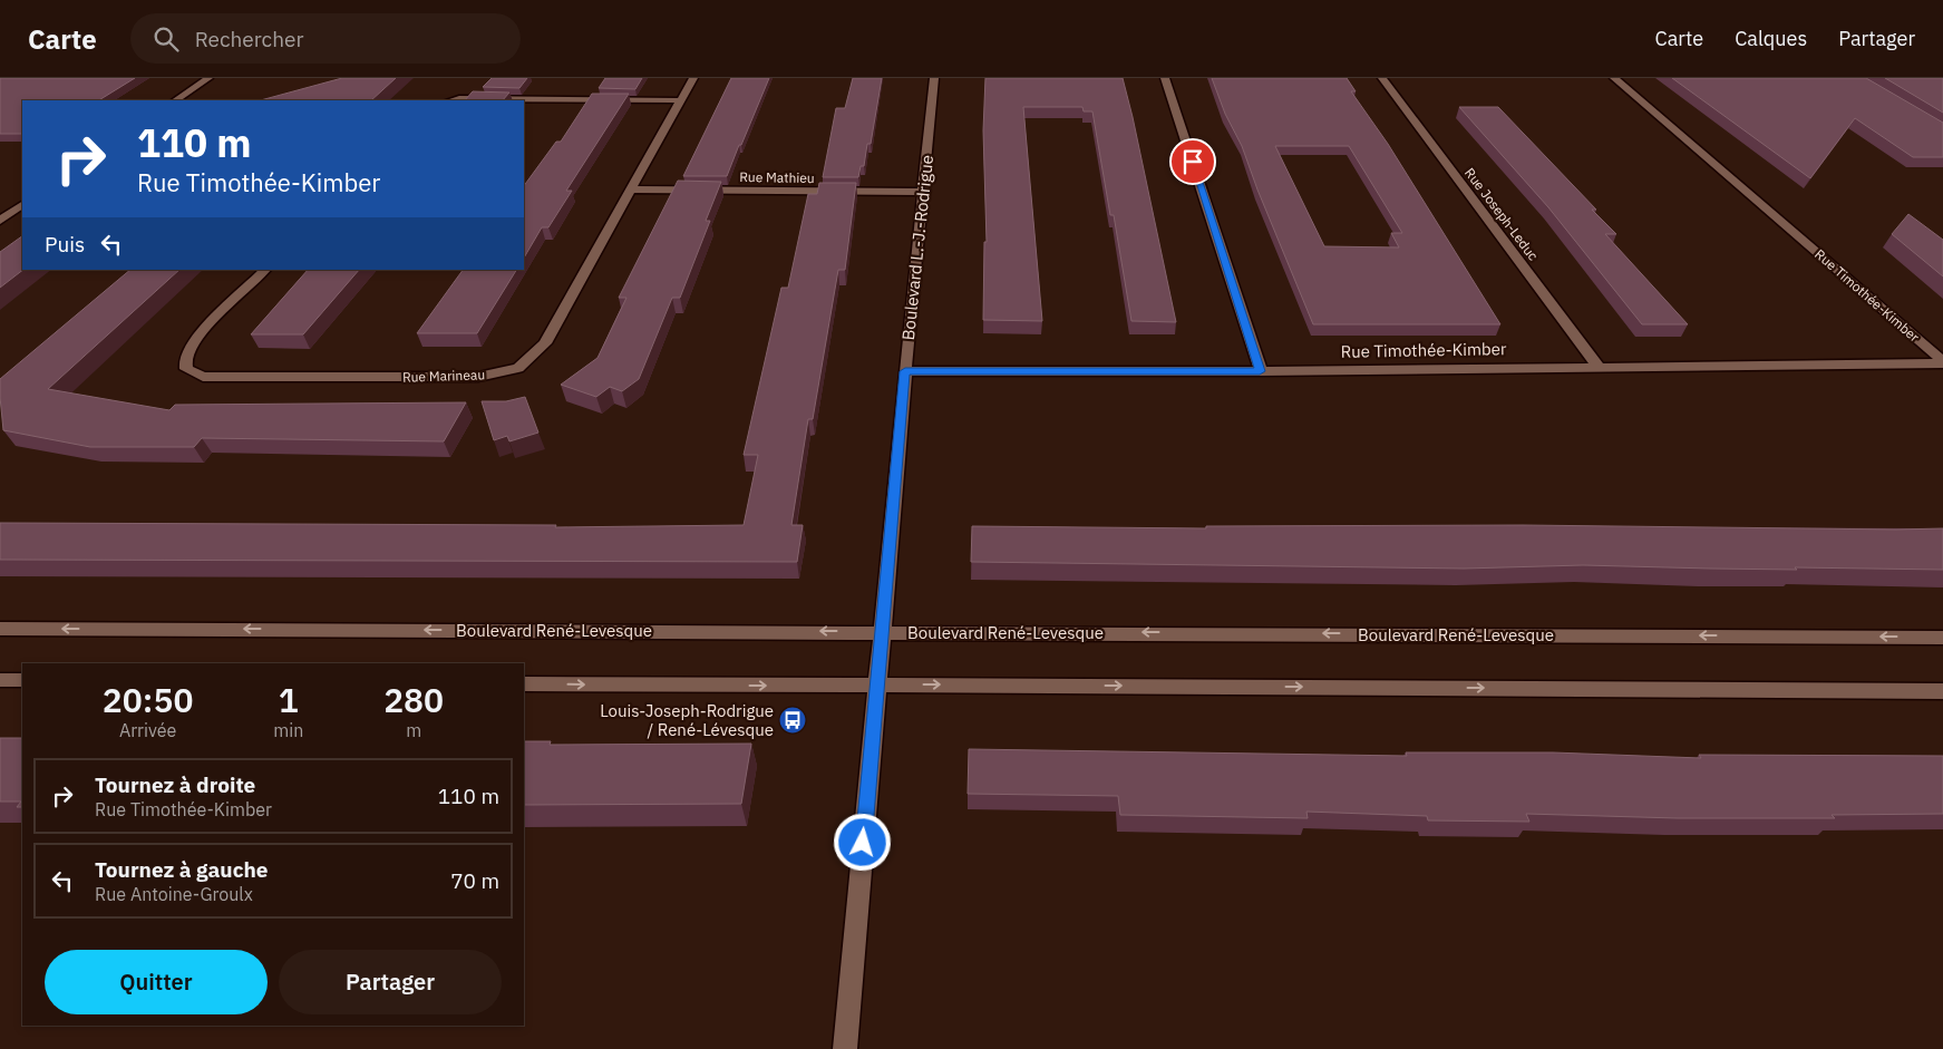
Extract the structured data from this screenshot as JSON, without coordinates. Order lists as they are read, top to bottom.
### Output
{
  "streets": {
    "street": [
      "Rue Mathieu",
      "Rue Joseph-Leduc",
      "Boulevard L.-J.-Rodrigue",
      "Rue Timothée-Kimber",
      "Rue Marineau",
      "Boulevard René-Levesque"
    ]
  },
  "crossings": [
    ["Rue Mathieu", "Boulevard L.-J.-Rodrigue"],
    ["Rue Mathieu", "Rue Marineau"],
    ["Rue Joseph-Leduc", "Rue Timothée-Kimber"],
    ["Boulevard L.-J.-Rodrigue", "Rue Timothée-Kimber"],
    ["Boulevard L.-J.-Rodrigue", "Boulevard René-Levesque"]
  ],
  "places": {
    "bus stop": ["Louis-Joseph-Rodrigue / René-Lévesque"]
  },
  "page": {
    "header": "Carte",
    "search": "Rechercher",
    "nav": ["Carte", "Calques", "Partager"],
    "turn": ["110 m", "Rue Timothée-Kimber"],
    "then": "Puis",
    "eta": [
      "20:50",
      "Arrivée",
      "1",
      "min",
      "280",
      "m"
    ],
    "list": [
      {
        "name": "Tournez à droite",
        "note": "Rue Timothée-Kimber",
        "value": "110 m"
      },
      {
        "name": "Tournez à gauche",
        "note": "Rue Antoine-Groulx",
        "value": "70 m"
      }
    ],
    "buttons": ["Quitter", "Partager"]
  }
}
